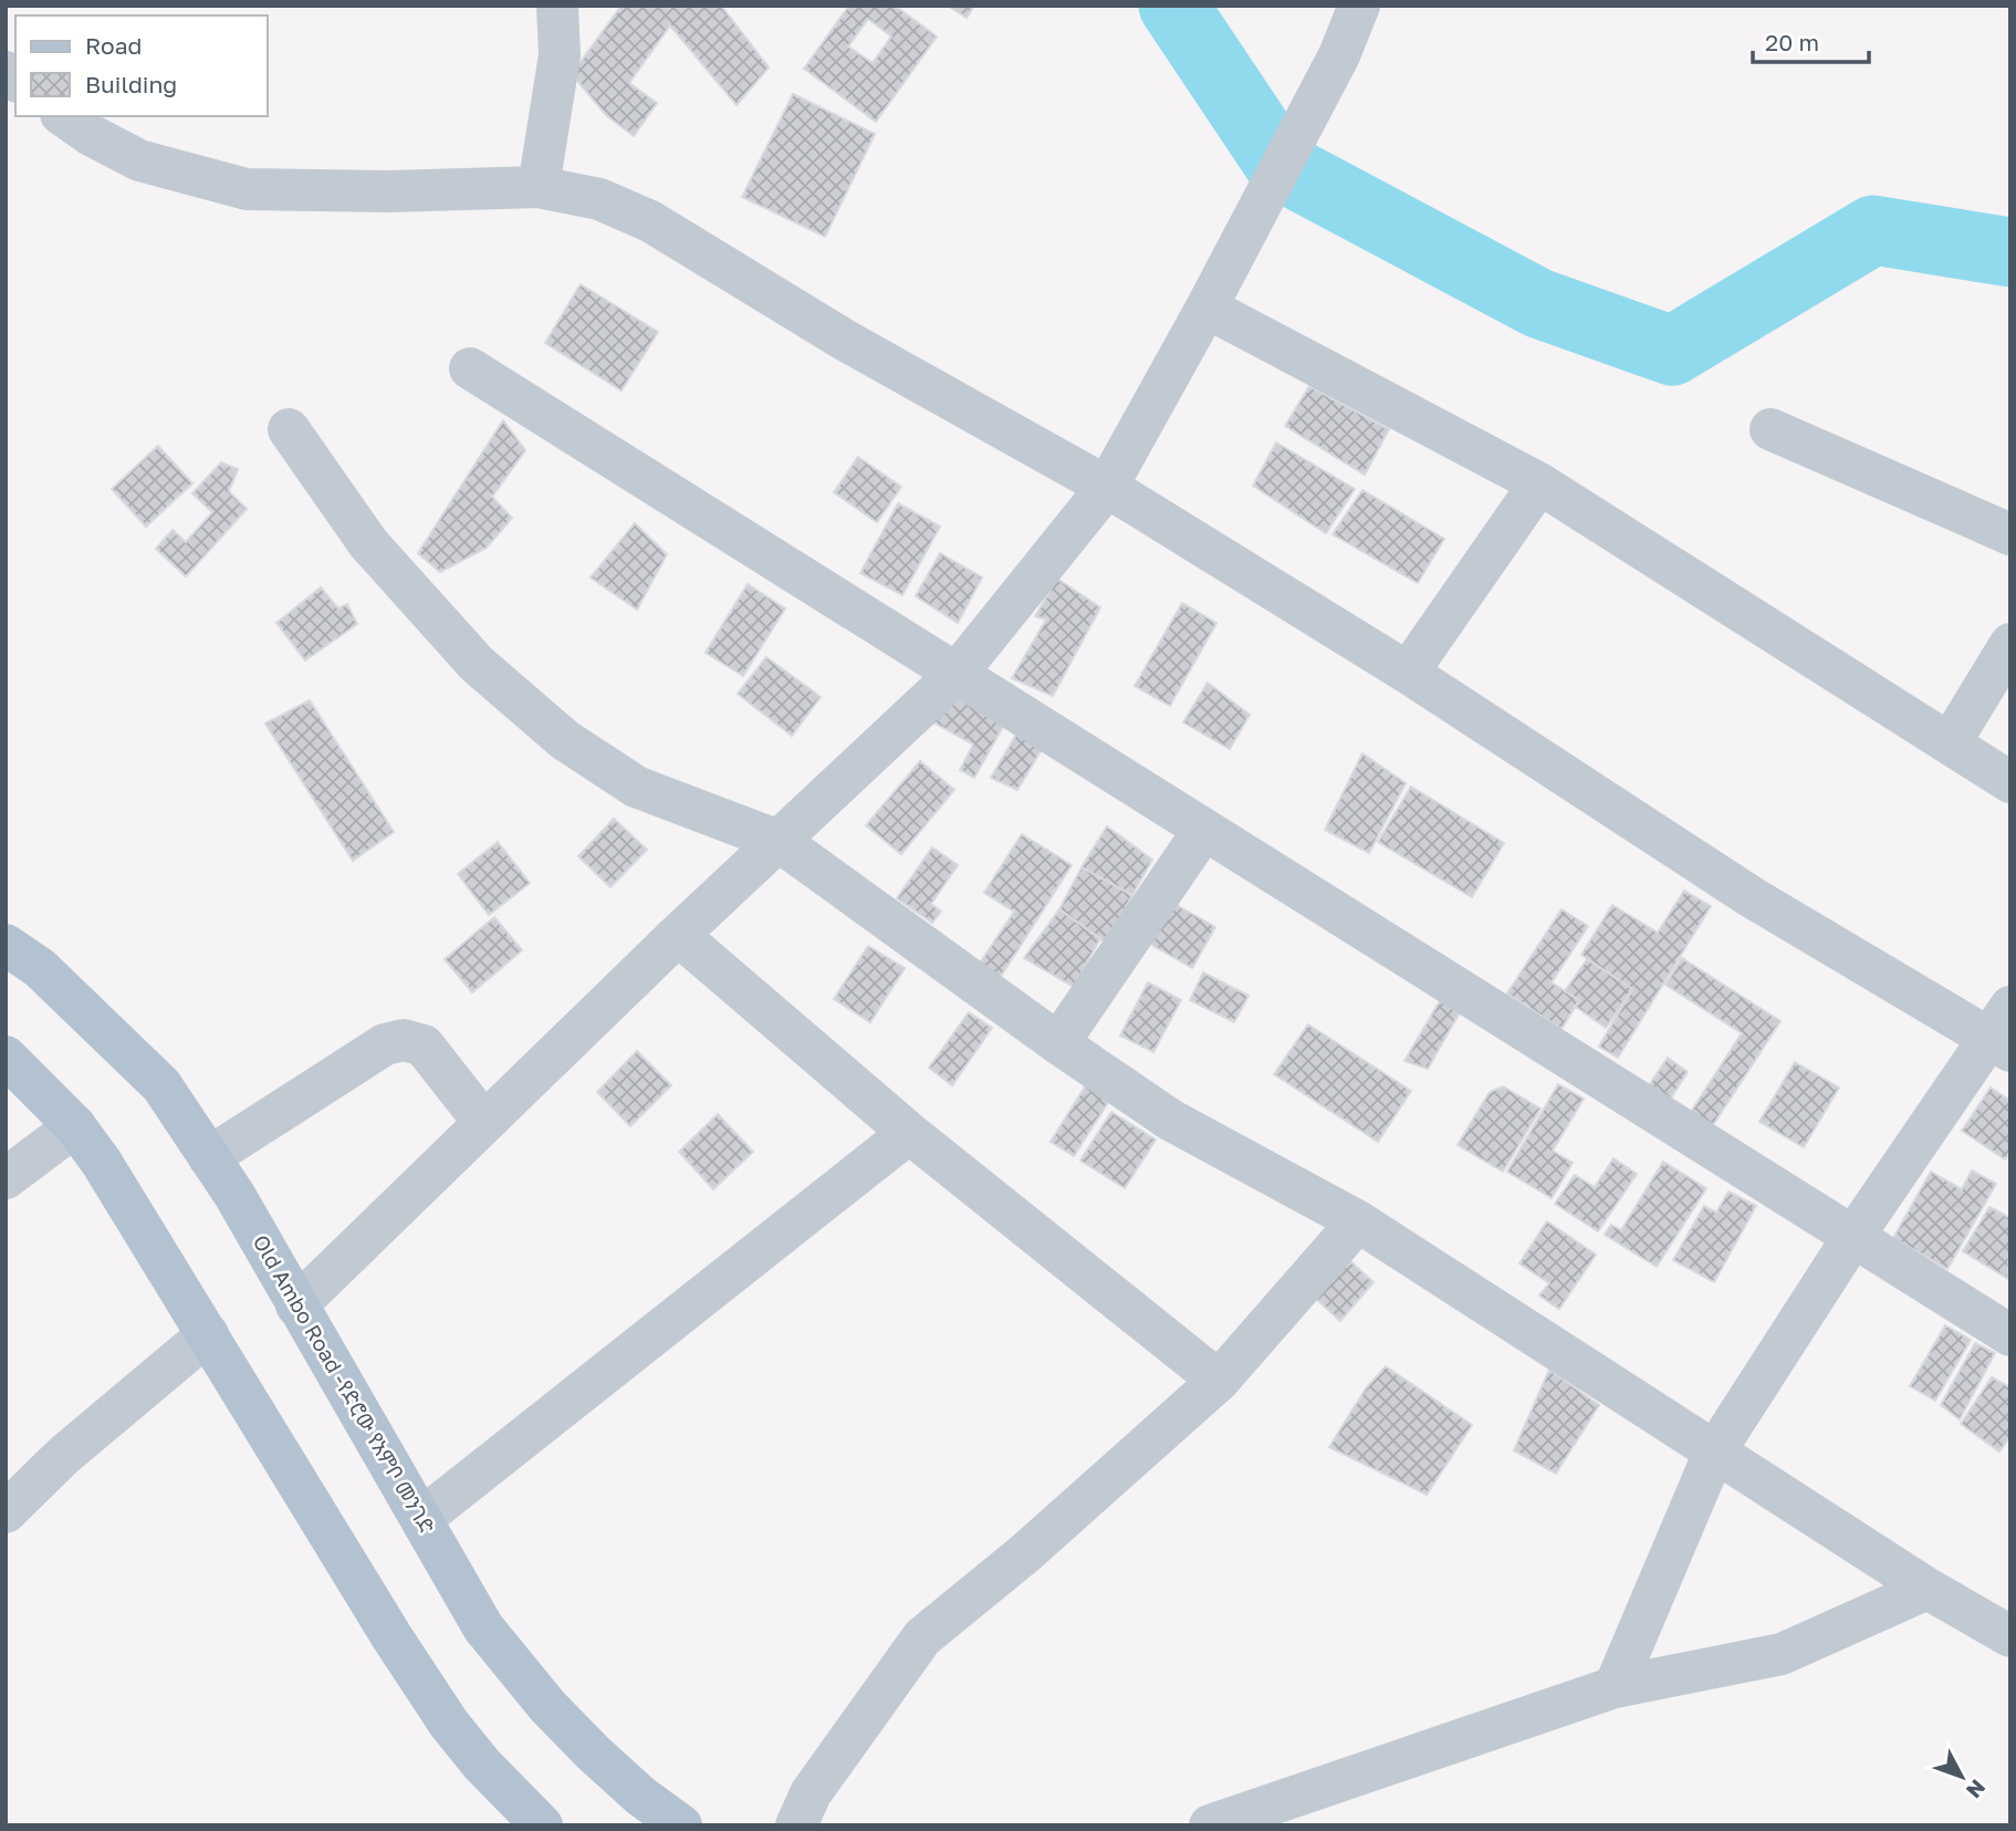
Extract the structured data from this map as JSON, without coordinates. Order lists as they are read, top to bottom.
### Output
{
  "streets": {
    "main road": ["Old Ambo Road -የድሮው የአምቦ መንገድ"]
  },
  "legend": ["Road", "Building"],
  "scale_bar": "20 m",
  "north": "bottom right"
}
